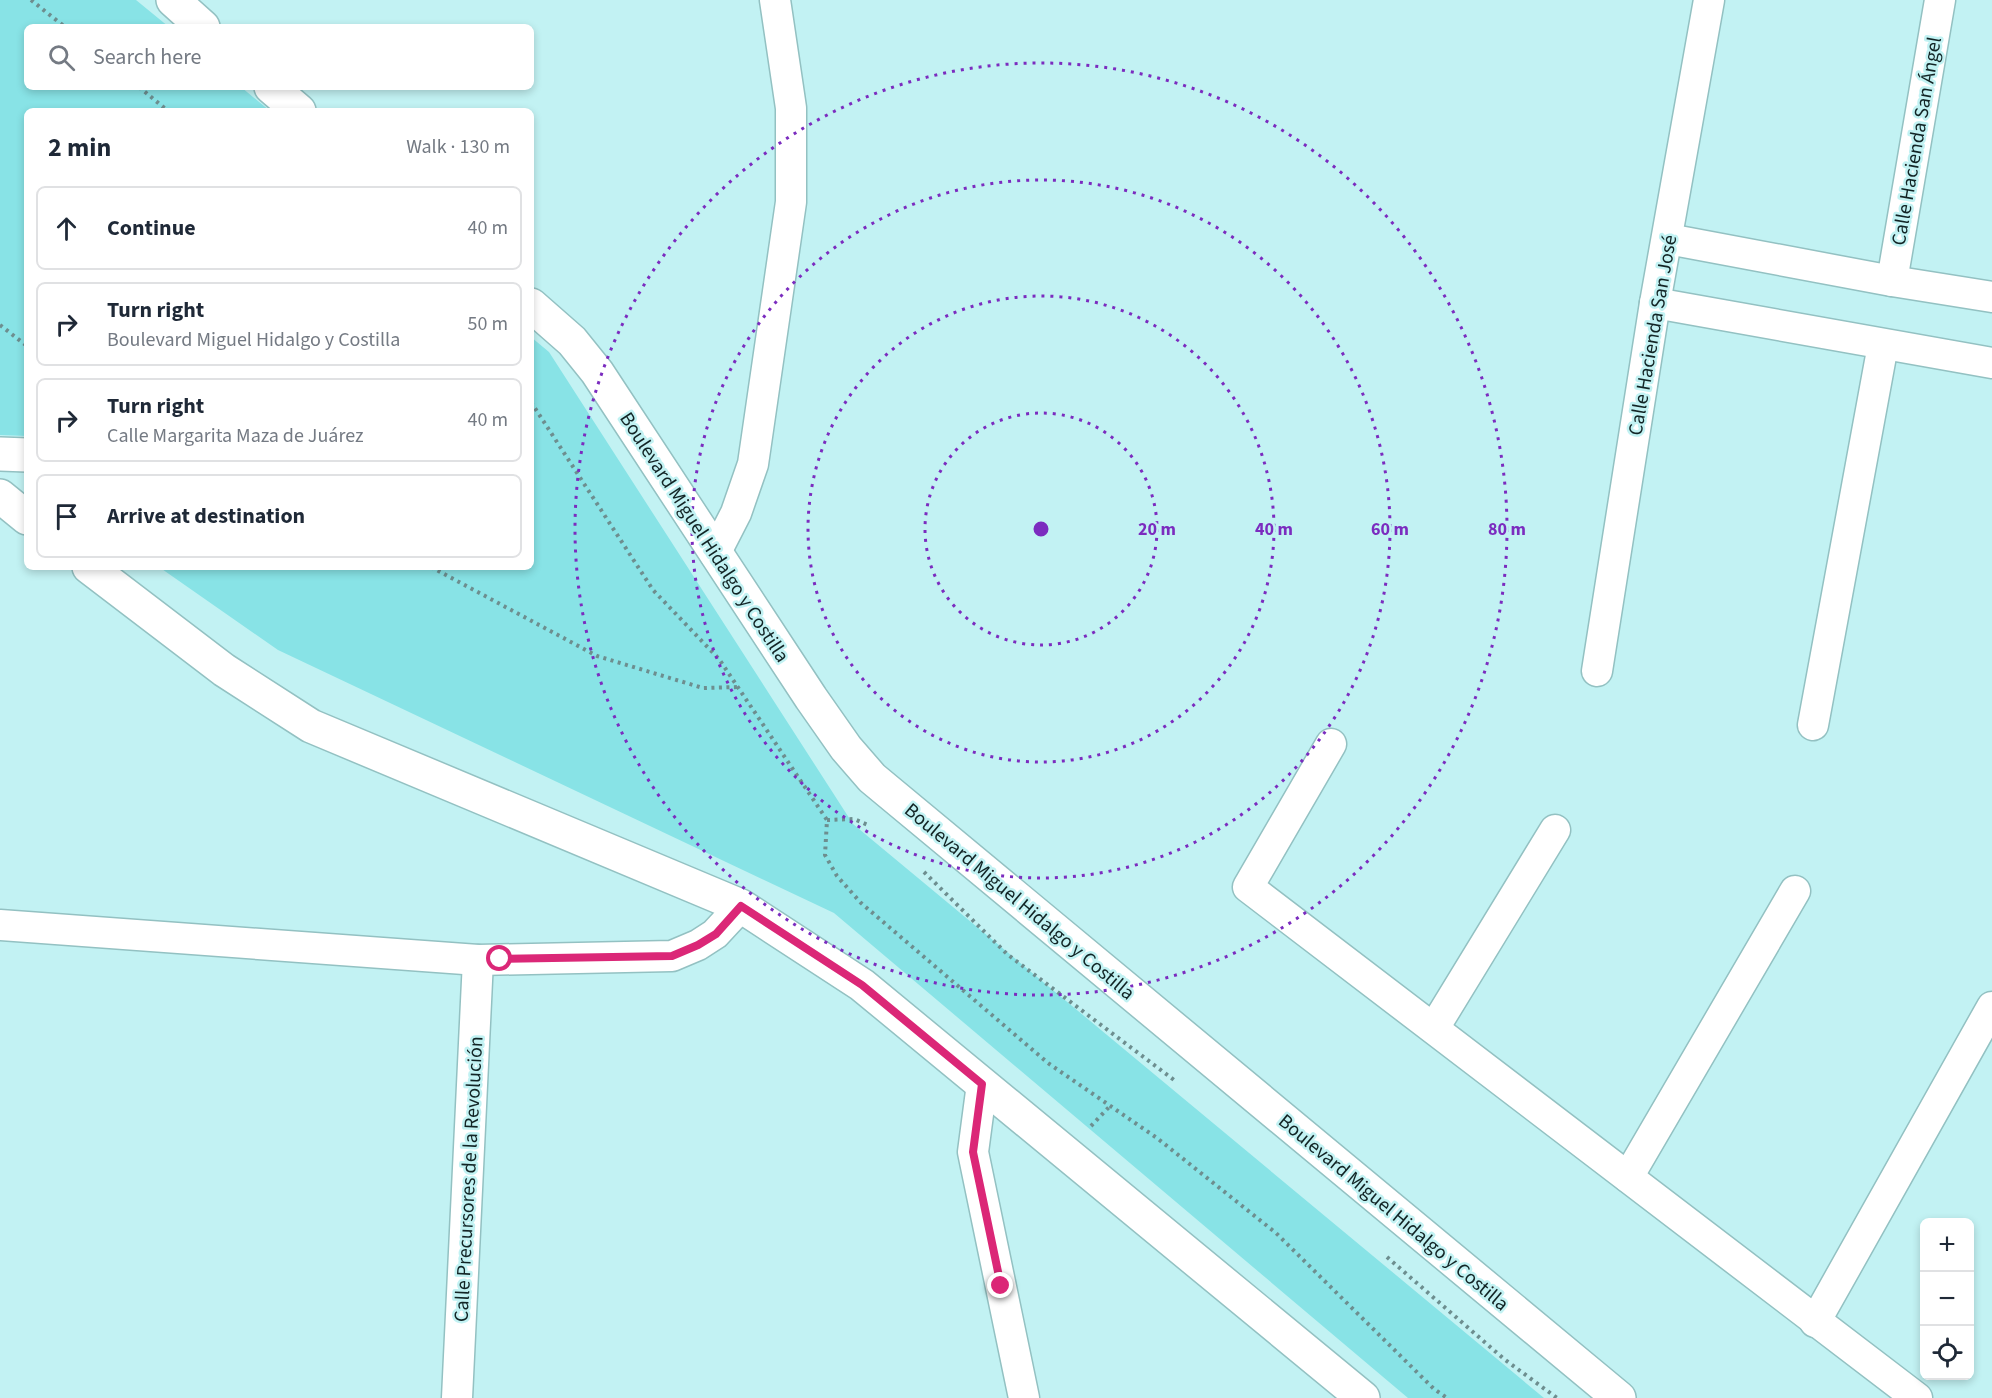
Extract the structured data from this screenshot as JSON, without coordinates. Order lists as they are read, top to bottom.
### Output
{
  "streets": {
    "street": [
      "Calle Hacienda San Ángel",
      "Calle Hacienda San José",
      "Boulevard Miguel Hidalgo y Costilla",
      "Calle Precursores de la Revolución"
    ]
  },
  "page": {
    "search": "Search here",
    "heading": ["2 min", "Walk · 130 m"],
    "list": [
      ["Continue", "40 m"],
      ["Turn right", "Boulevard Miguel Hidalgo y Costilla", "50 m"],
      ["Turn right", "Calle Margarita Maza de Juárez", "40 m"],
      "Arrive at destination"
    ],
    "map_buttons": ["+", "−"]
  },
  "rings": [
    "20 m",
    "40 m",
    "60 m",
    "80 m"
  ]
}
